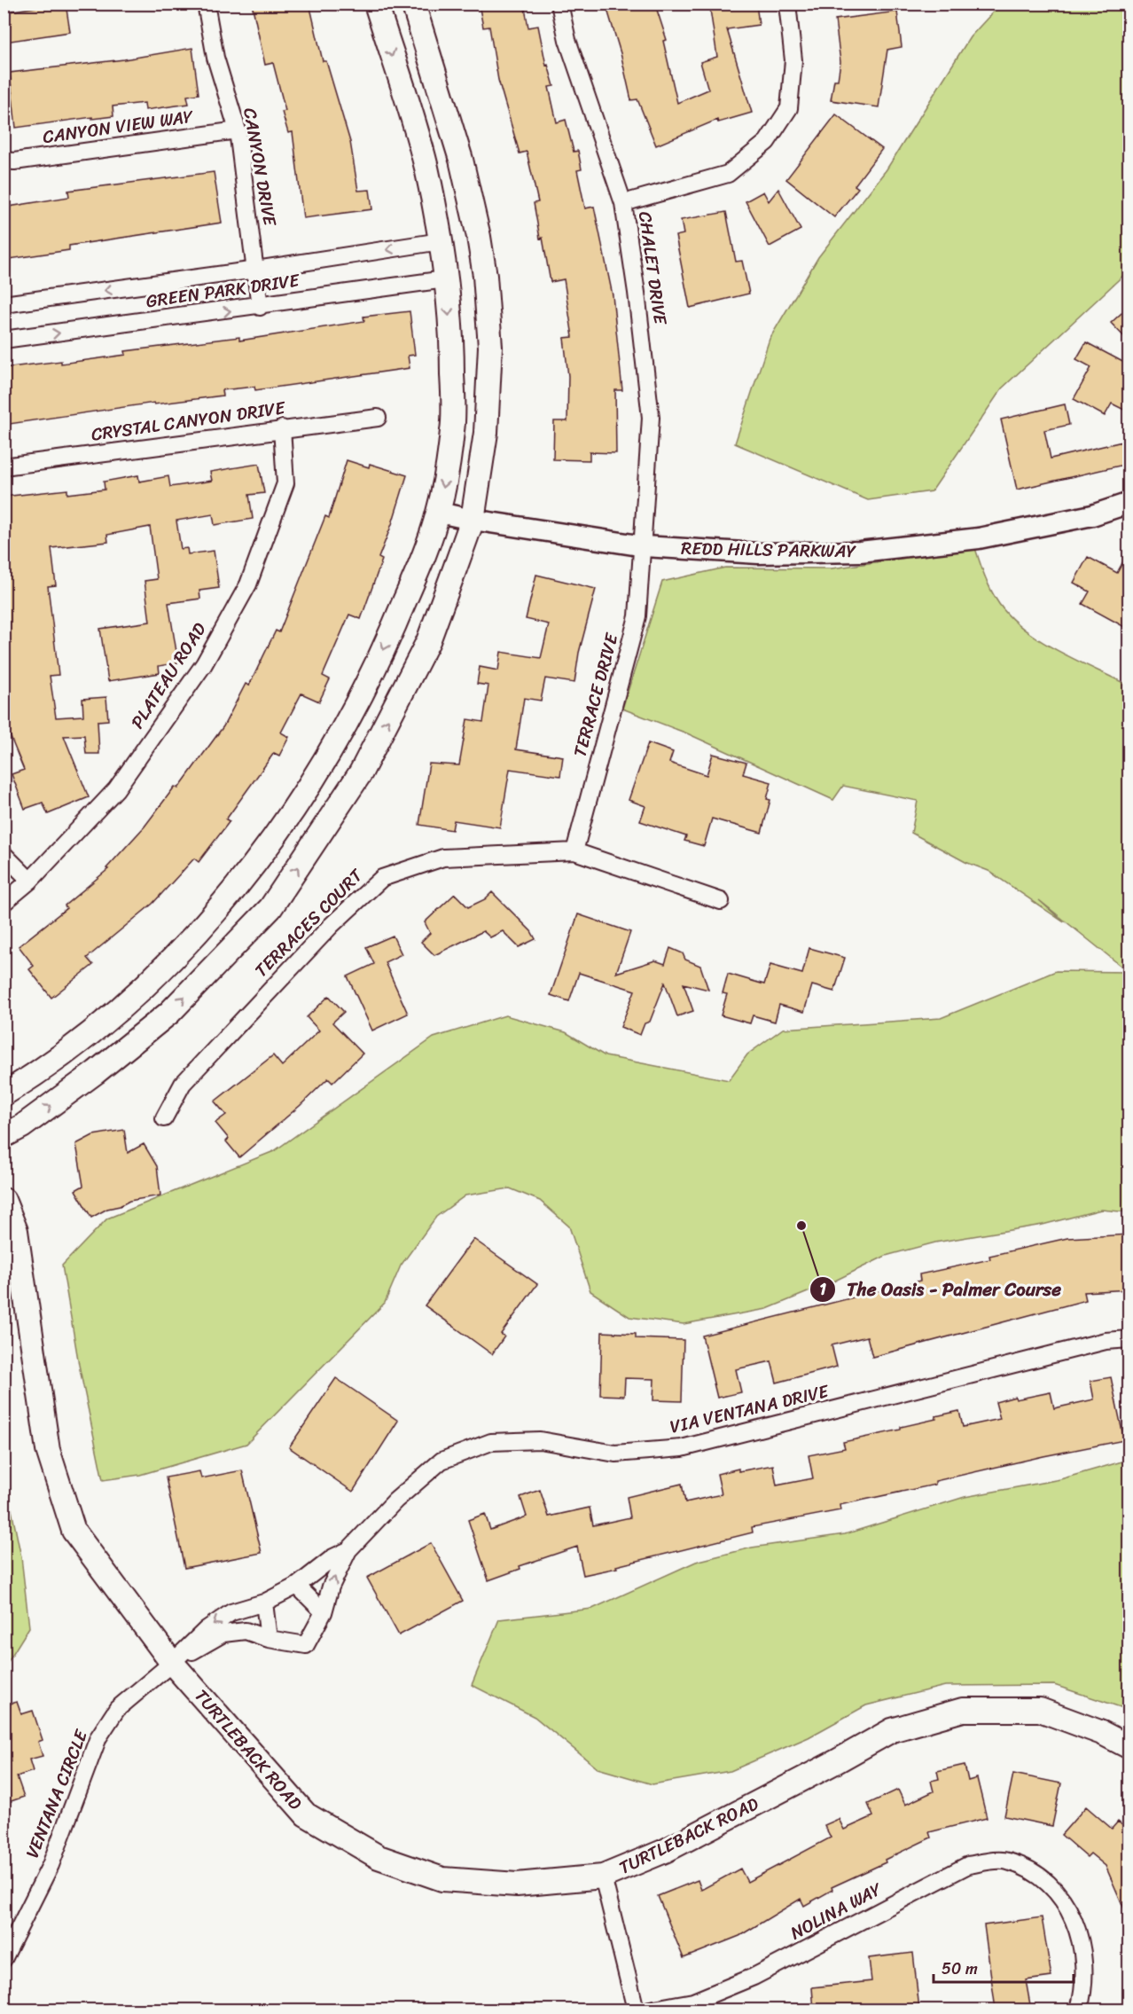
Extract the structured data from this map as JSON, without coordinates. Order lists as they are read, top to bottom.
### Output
{
  "streets": {
    "main road": ["TURTLEBACK ROAD"],
    "street": [
      "CANYON VIEW WAY",
      "CANYON DRIVE",
      "CHALET DRIVE",
      "GREEN PARK DRIVE",
      "CRYSTAL CANYON DRIVE",
      "REDD HILLS PARKWAY",
      "PLATEAU ROAD",
      "TERRACE DRIVE",
      "TERRACES COURT",
      "VIA VENTANA DRIVE",
      "VENTANA CIRCLE",
      "NOLINA WAY"
    ]
  },
  "crossings": [
    ["CANYON VIEW WAY", "CANYON DRIVE"],
    ["CANYON DRIVE", "GREEN PARK DRIVE"],
    ["CHALET DRIVE", "REDD HILLS PARKWAY"],
    ["CHALET DRIVE", "TERRACE DRIVE"],
    ["CRYSTAL CANYON DRIVE", "PLATEAU ROAD"],
    ["REDD HILLS PARKWAY", "TERRACE DRIVE"],
    ["TERRACE DRIVE", "TERRACES COURT"],
    ["TURTLEBACK ROAD", "VENTANA CIRCLE"]
  ],
  "places": ["The Oasis - Palmer Course"],
  "scale_bar": "50 m"
}
